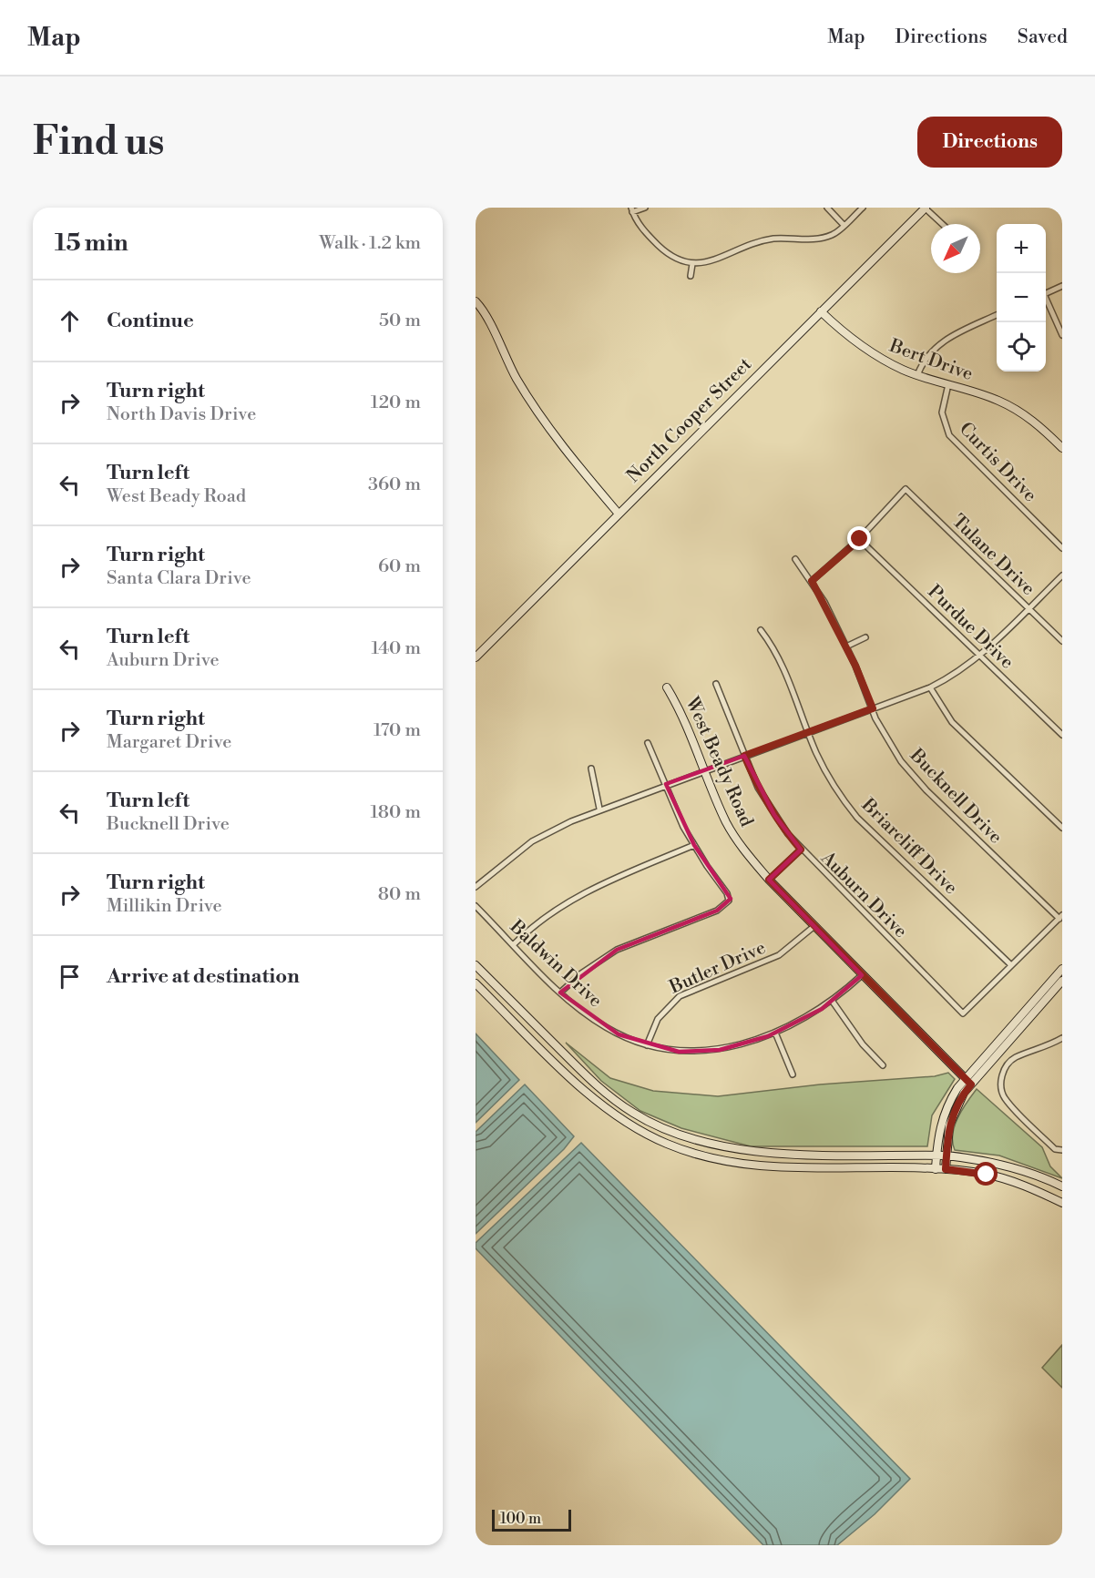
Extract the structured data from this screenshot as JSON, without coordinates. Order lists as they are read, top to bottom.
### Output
{
  "streets": {
    "main road": ["Bert Drive", "North Cooper Street", "West Beady Road"],
    "street": [
      "Curtis Drive",
      "Tulane Drive",
      "Purdue Drive",
      "Bucknell Drive",
      "Briarcliff Drive",
      "Auburn Drive",
      "Baldwin Drive",
      "Butler Drive"
    ]
  },
  "crossings": [
    ["Bert Drive", "North Cooper Street"],
    ["Bert Drive", "Curtis Drive"],
    ["Tulane Drive", "Purdue Drive"],
    ["West Beady Road", "Baldwin Drive"],
    ["West Beady Road", "Butler Drive"],
    ["Briarcliff Drive", "Auburn Drive"],
    ["Baldwin Drive", "Butler Drive"]
  ],
  "scale_bar": "100 m",
  "north": "bottom left",
  "page": {
    "header": "Map",
    "nav": ["Map", "Directions", "Saved"],
    "buttons": "Directions",
    "title": "Find us",
    "heading": ["15 min", "Walk · 1.2 km"],
    "map_buttons": ["+", "−"],
    "list": [
      ["Continue", "50 m"],
      ["Turn right", "North Davis Drive", "120 m"],
      ["Turn left", "West Beady Road", "360 m"],
      ["Turn right", "Santa Clara Drive", "60 m"],
      ["Turn left", "Auburn Drive", "140 m"],
      ["Turn right", "Margaret Drive", "170 m"],
      ["Turn left", "Bucknell Drive", "180 m"],
      ["Turn right", "Millikin Drive", "80 m"],
      "Arrive at destination"
    ],
    "scale": "100 m"
  }
}
